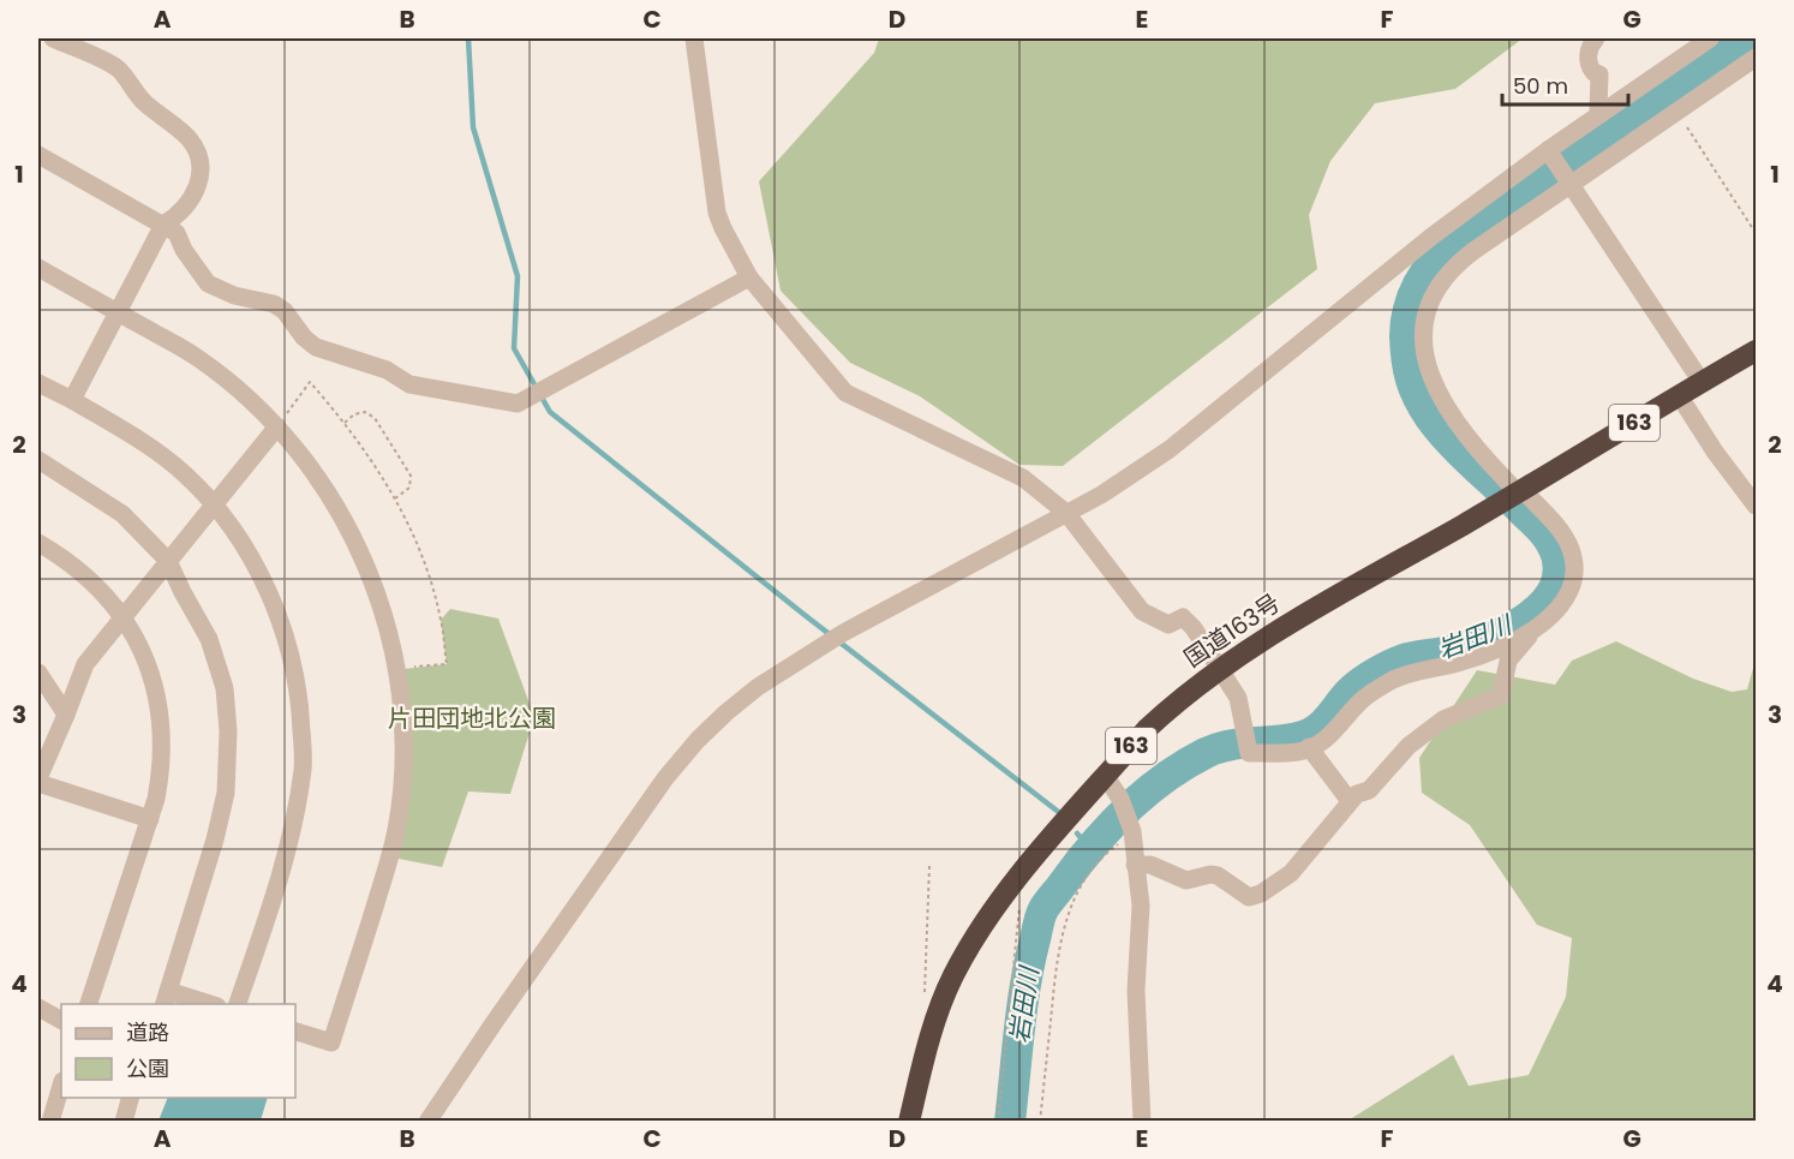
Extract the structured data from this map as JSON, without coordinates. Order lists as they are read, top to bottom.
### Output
{
  "streets": {
    "highway": ["163", "国道163号"]
  },
  "water": ["岩田川"],
  "parks": ["片田団地北公園"],
  "legend": ["道路", "公園"],
  "scale_bar": "50 m",
  "grid": {
    "columns": [
      "A",
      "B",
      "C",
      "D",
      "E",
      "F",
      "G"
    ],
    "rows": [
      "1",
      "2",
      "3",
      "4"
    ]
  }
}
